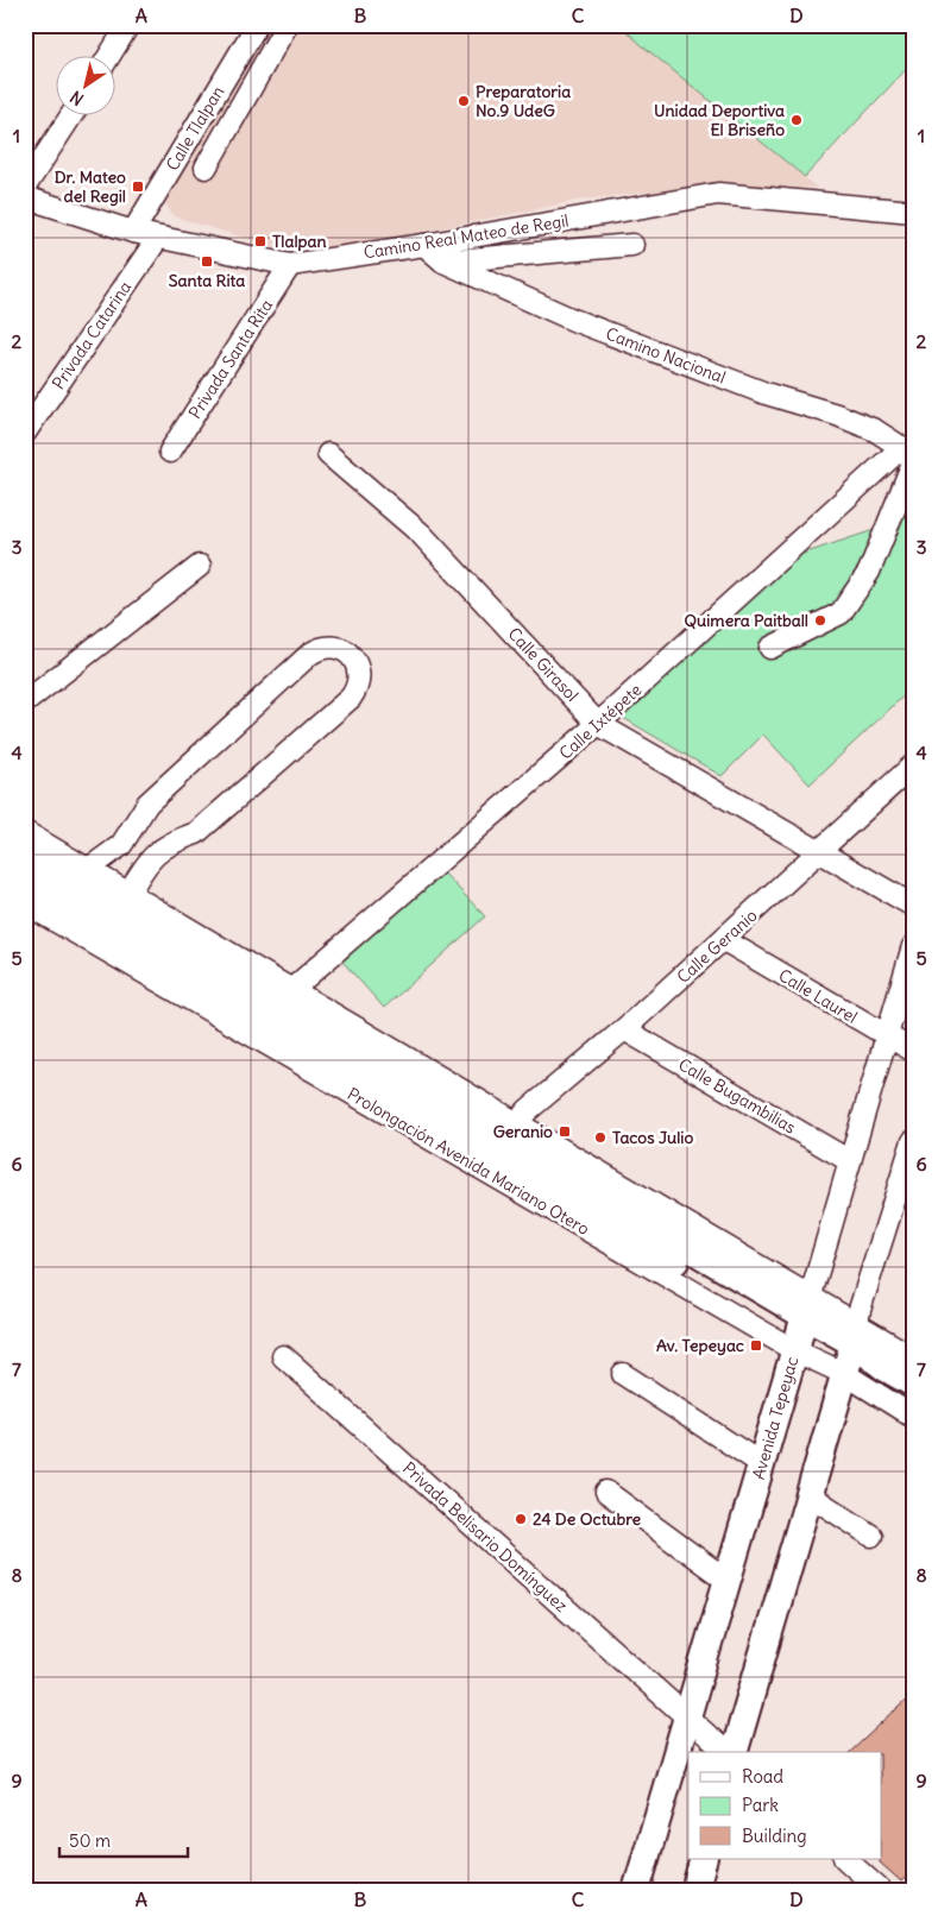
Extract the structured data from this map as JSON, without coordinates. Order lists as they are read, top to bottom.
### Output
{
  "streets": {
    "main road": ["Prolongación Avenida Mariano Otero", "Avenida Tepeyac"],
    "street": [
      "Calle Tlalpan",
      "Camino Real Mateo de Regil",
      "Privada Catarina",
      "Camino Nacional",
      "Privada Santa Rita",
      "Calle Girasol",
      "Calle Ixtépete",
      "Calle Geranio",
      "Calle Laurel",
      "Calle Bugambilias",
      "Privada Belisario Domínguez"
    ]
  },
  "crossings": [
    ["Calle Tlalpan", "Camino Real Mateo de Regil"],
    ["Camino Real Mateo de Regil", "Privada Catarina"],
    ["Camino Real Mateo de Regil", "Camino Nacional"],
    ["Camino Real Mateo de Regil", "Privada Santa Rita"],
    ["Camino Nacional", "Calle Ixtépete"],
    ["Calle Girasol", "Calle Ixtépete"],
    ["Calle Girasol", "Calle Geranio"],
    ["Calle Ixtépete", "Prolongación Avenida Mariano Otero"],
    ["Calle Geranio", "Calle Laurel"],
    ["Calle Geranio", "Calle Bugambilias"],
    ["Calle Geranio", "Prolongación Avenida Mariano Otero"],
    ["Calle Laurel", "Avenida Tepeyac"],
    ["Calle Bugambilias", "Avenida Tepeyac"],
    ["Prolongación Avenida Mariano Otero", "Avenida Tepeyac"],
    ["Avenida Tepeyac", "Privada Belisario Domínguez"]
  ],
  "places": {
    "other": [
      "Preparatoria No.9 UdeG",
      "Unidad Deportiva El Briseño",
      "Quimera Paitball",
      "Tacos Julio",
      "24 De Octubre"
    ],
    "transit": [
      "Dr. Mateo del Regil",
      "Tlalpan",
      "Santa Rita",
      "Geranio",
      "Av. Tepeyac"
    ]
  },
  "legend": ["Road", "Park", "Building"],
  "scale_bar": "50 m",
  "north": "bottom left",
  "grid": {
    "columns": [
      "A",
      "B",
      "C",
      "D"
    ],
    "rows": [
      "1",
      "2",
      "3",
      "4",
      "5",
      "6",
      "7",
      "8",
      "9"
    ]
  }
}
